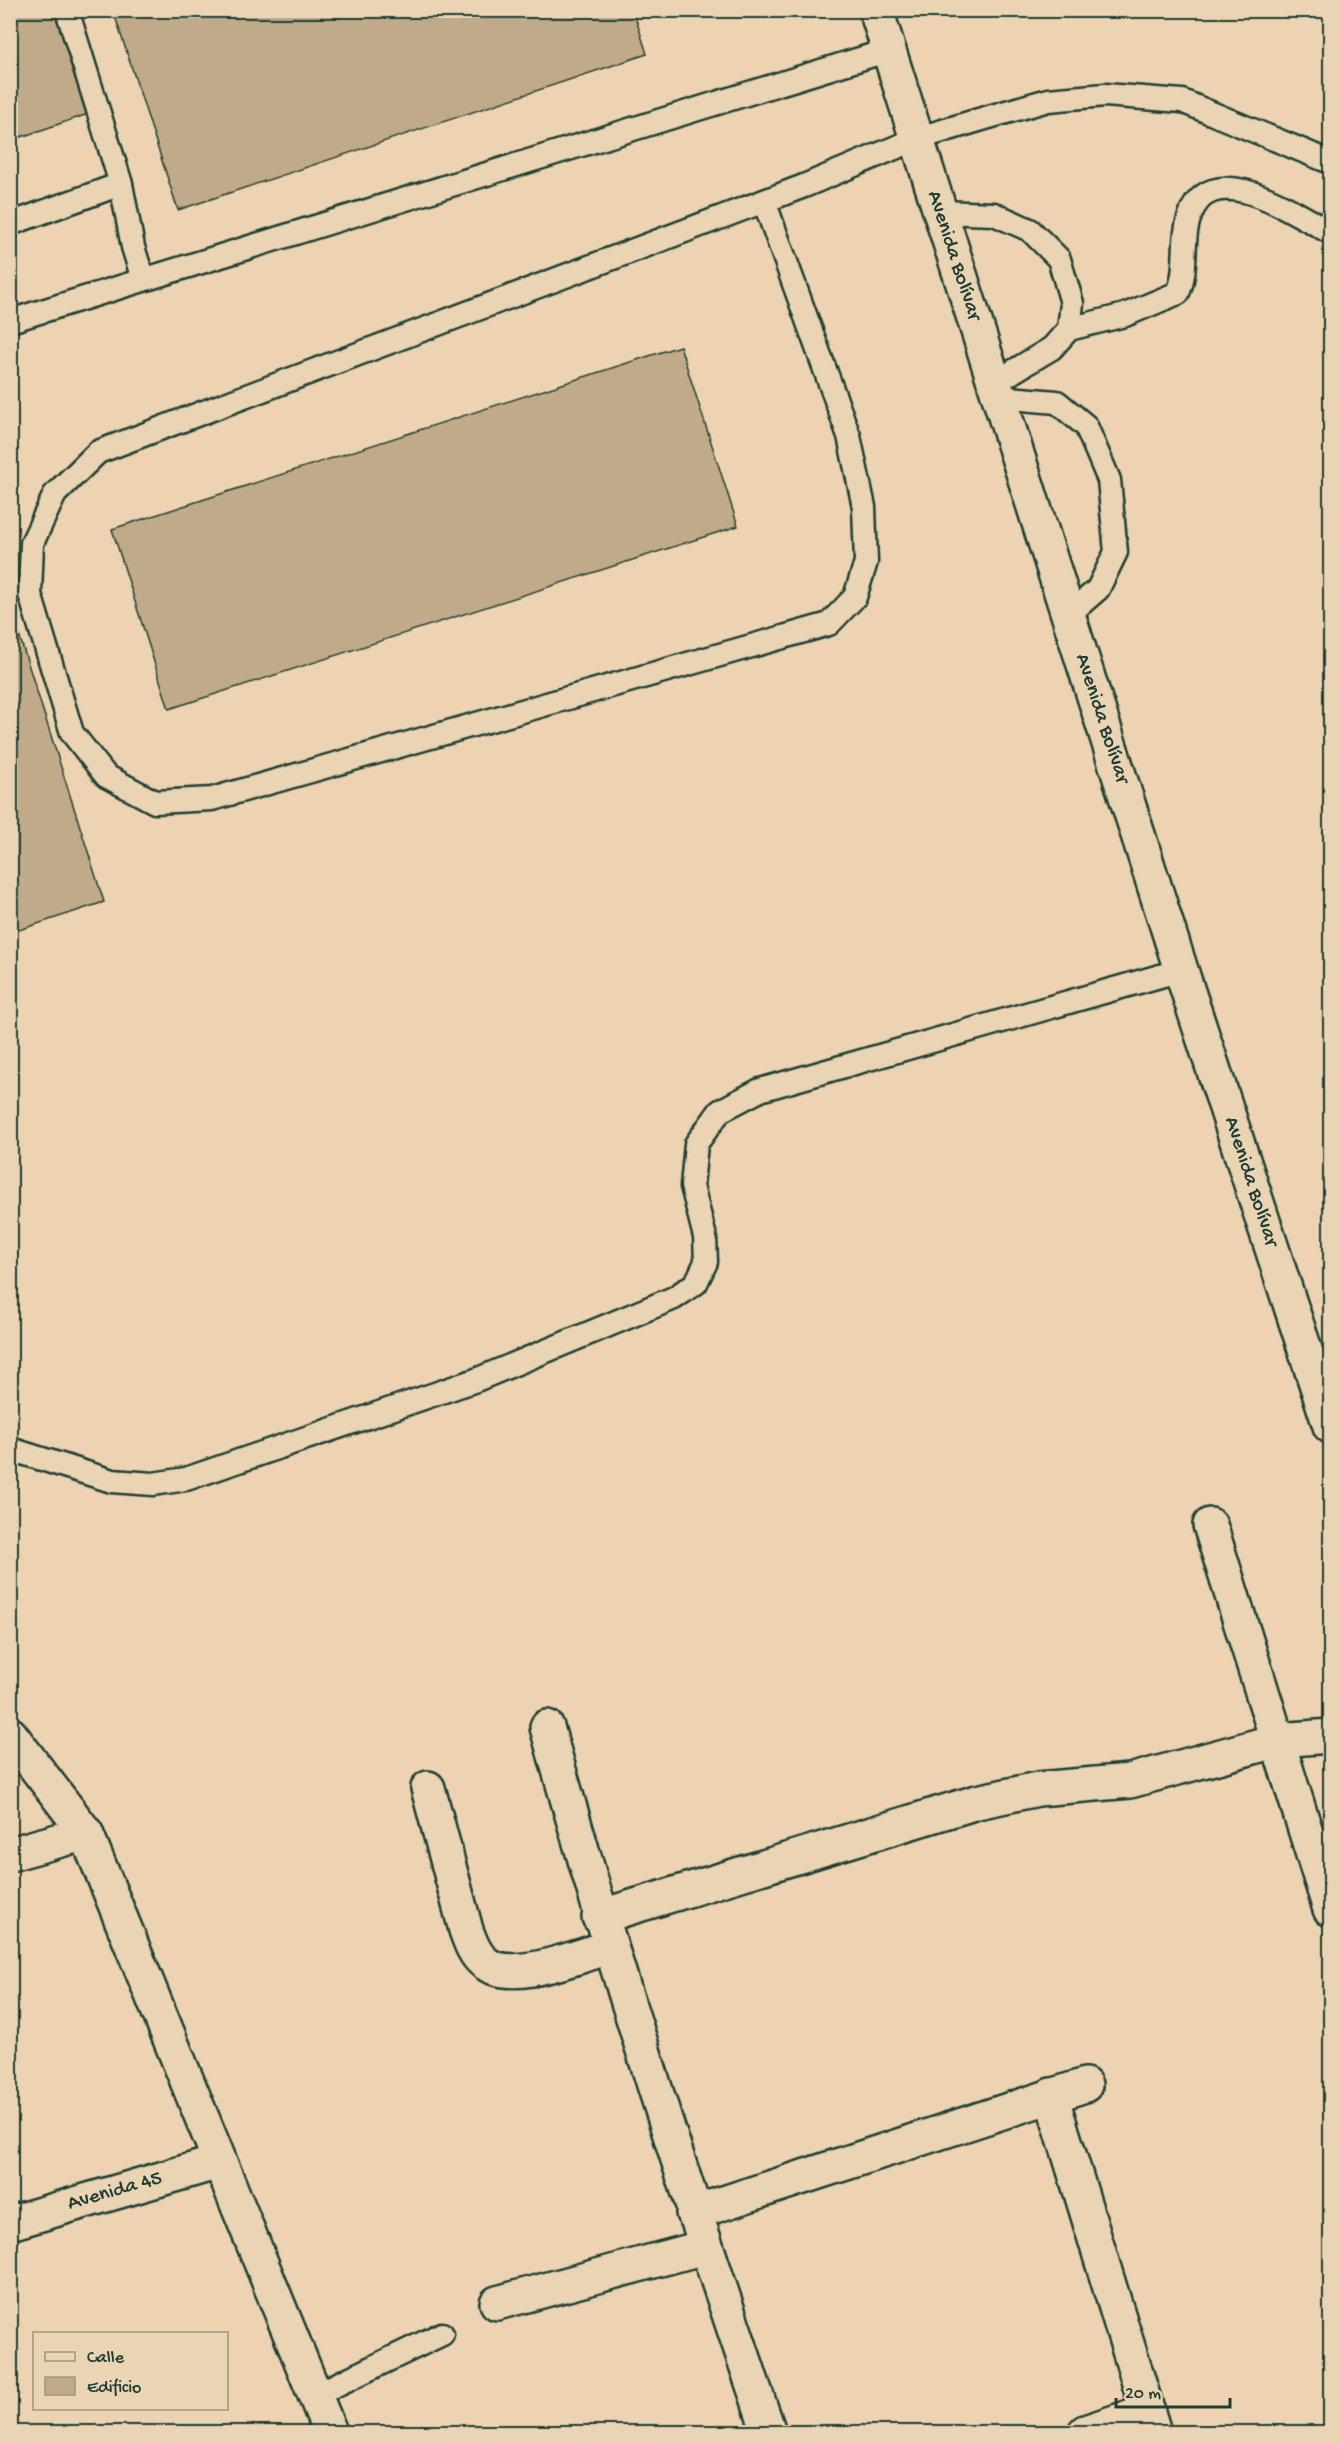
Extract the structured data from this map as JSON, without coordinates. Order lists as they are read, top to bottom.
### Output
{
  "streets": {
    "street": ["Avenida Bolívar", "Avenida 45"]
  },
  "legend": ["Calle", "Edificio"],
  "scale_bar": "20 m"
}
